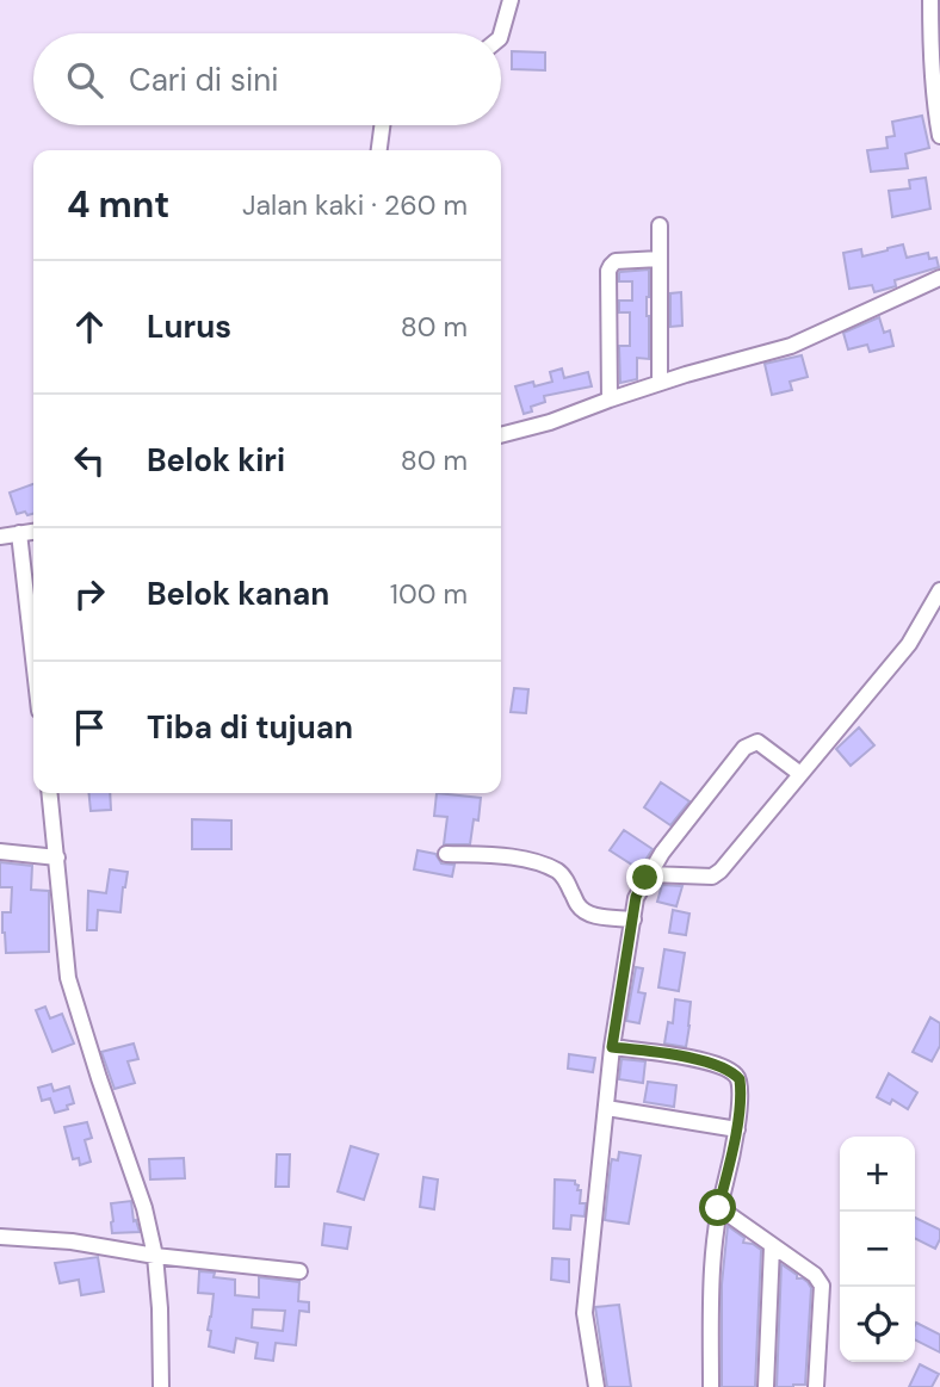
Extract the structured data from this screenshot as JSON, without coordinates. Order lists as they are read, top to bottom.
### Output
{
  "page": {
    "search": "Cari di sini",
    "heading": ["4 mnt", "Jalan kaki · 260 m"],
    "list": [
      ["Lurus", "80 m"],
      ["Belok kiri", "80 m"],
      ["Belok kanan", "100 m"],
      "Tiba di tujuan"
    ],
    "map_buttons": ["+", "−"]
  }
}
